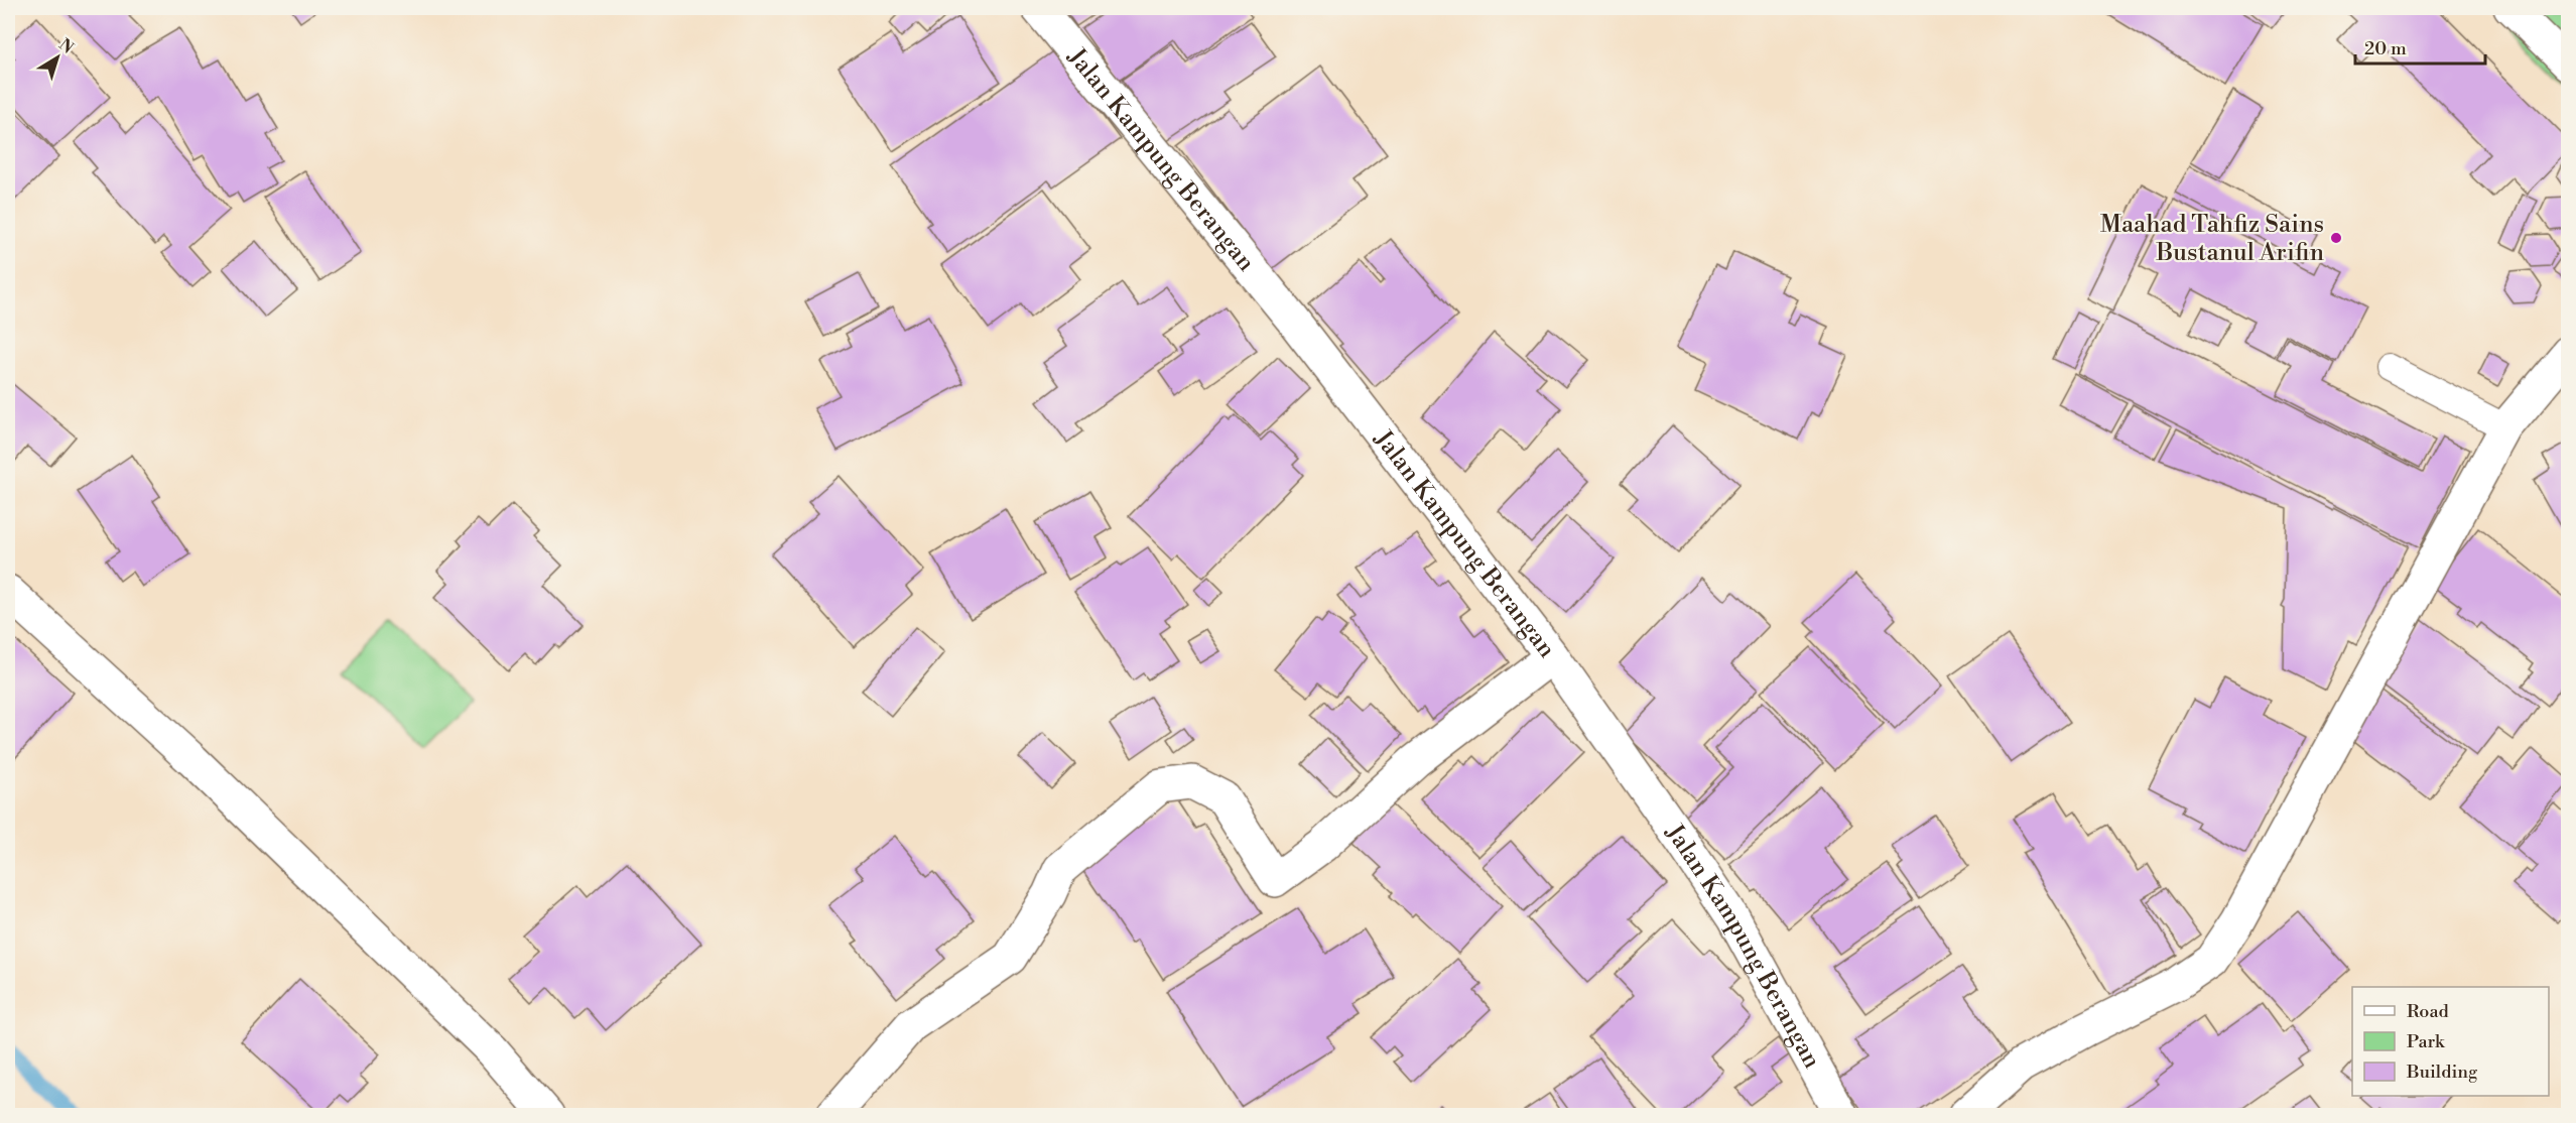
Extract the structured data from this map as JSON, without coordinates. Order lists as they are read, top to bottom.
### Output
{
  "streets": {
    "street": ["Jalan Kampung Berangan"]
  },
  "places": ["Maahad Tahfiz Sains Bustanul Arifin"],
  "legend": ["Road", "Park", "Building"],
  "scale_bar": "20 m",
  "north": "top right"
}
